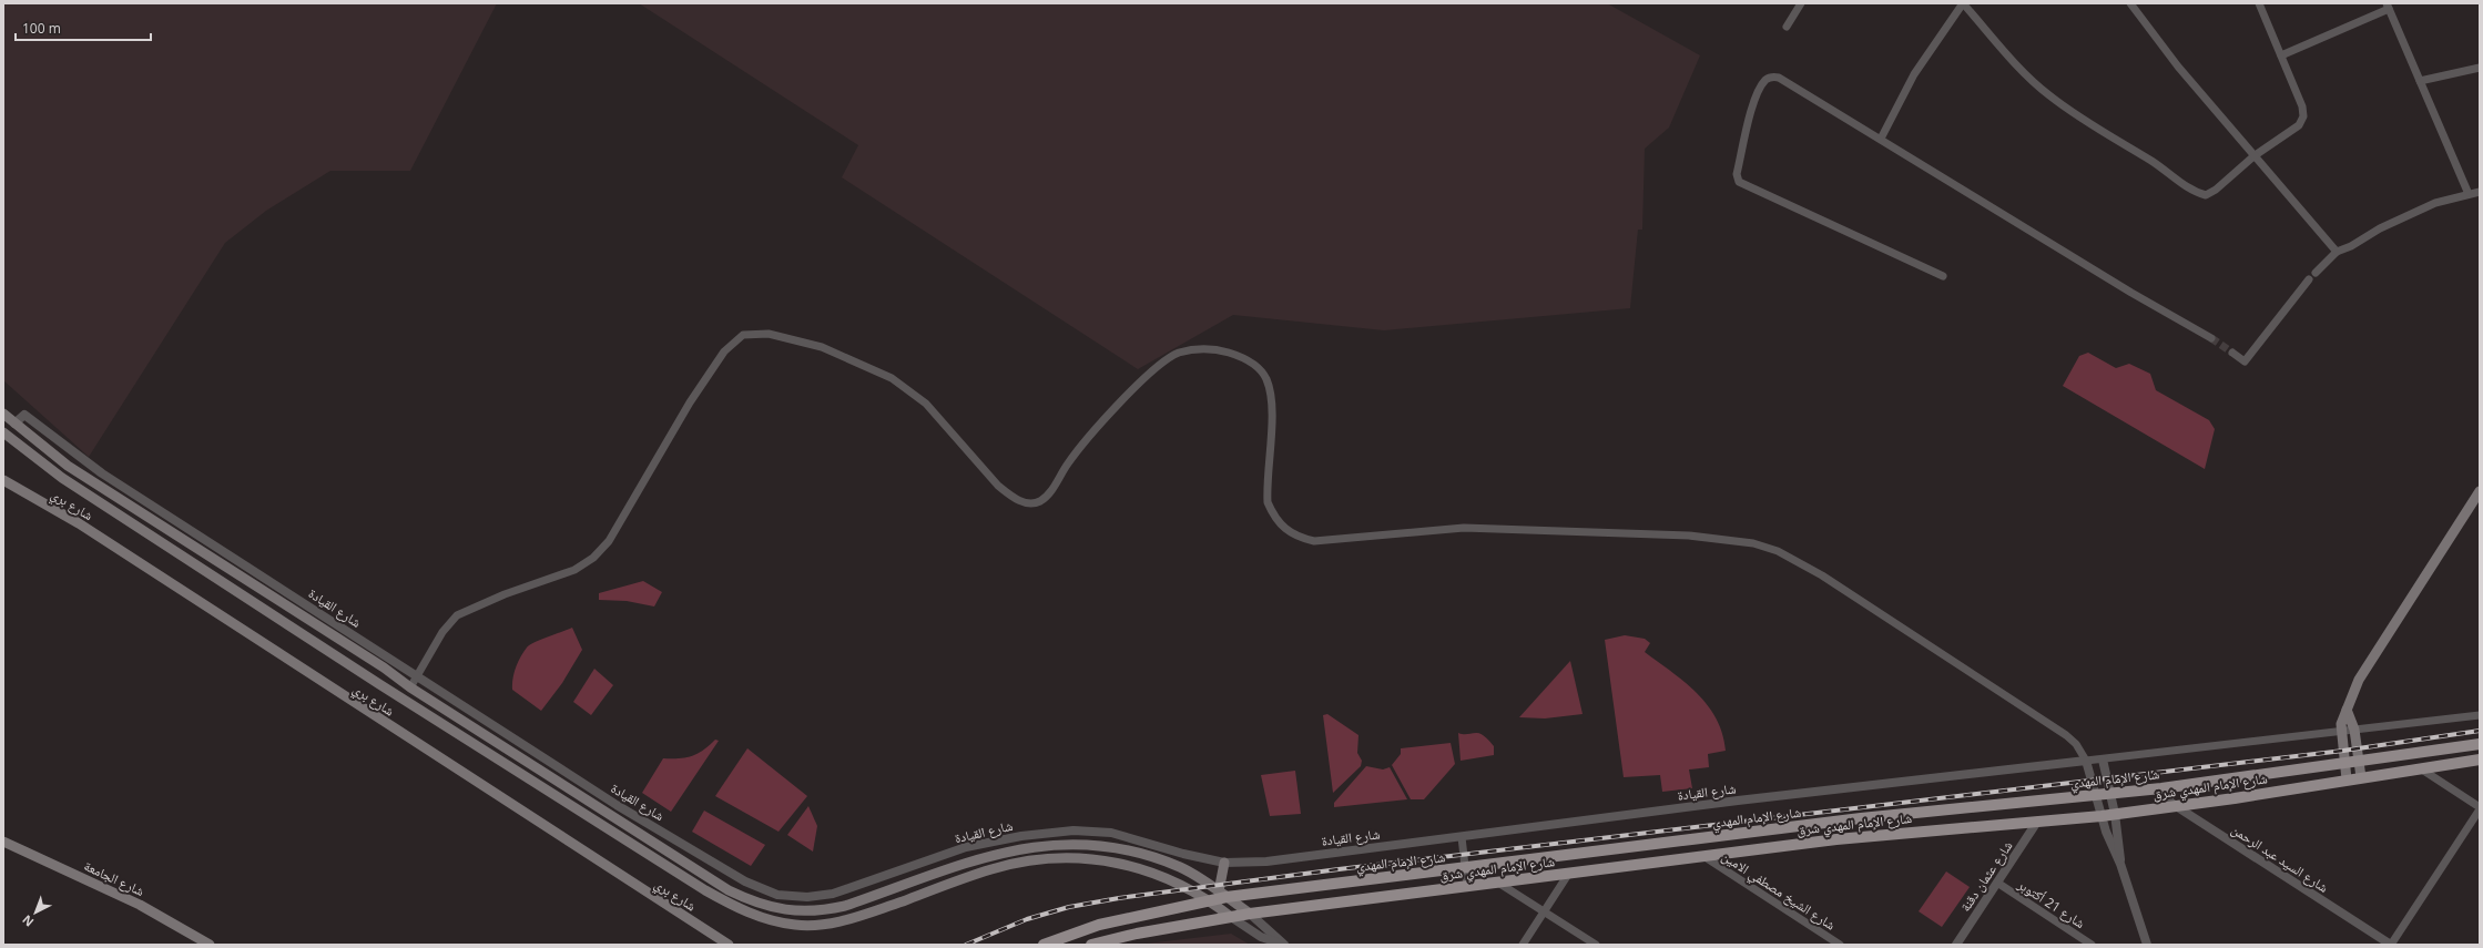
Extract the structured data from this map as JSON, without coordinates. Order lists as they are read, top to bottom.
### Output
{
  "streets": {
    "main road": [
      "شارع بري",
      "شارع القيادة",
      "شارع الإمام المهدي",
      "شارع الإمام المهدي شرق",
      "شارع الجامعة"
    ],
    "street": [
      "شارع السيد عبد الرحمن",
      "شارع عثمان دقنة",
      "شارع الشيخ مصطفي الامين",
      "شارع 21 أكتوبر"
    ]
  },
  "crossings": [
    ["شارع القيادة", "شارع الإمام المهدي"],
    ["شارع القيادة", "شارع الإمام المهدي شرق"],
    ["شارع الإمام المهدي", "شارع السيد عبد الرحمن"],
    ["شارع الإمام المهدي شرق", "شارع السيد عبد الرحمن"],
    ["شارع الإمام المهدي شرق", "شارع عثمان دقنة"],
    ["شارع الإمام المهدي شرق", "شارع الشيخ مصطفي الامين"],
    ["شارع عثمان دقنة", "شارع 21 أكتوبر"]
  ],
  "scale_bar": "100 m",
  "north": "bottom left"
}
